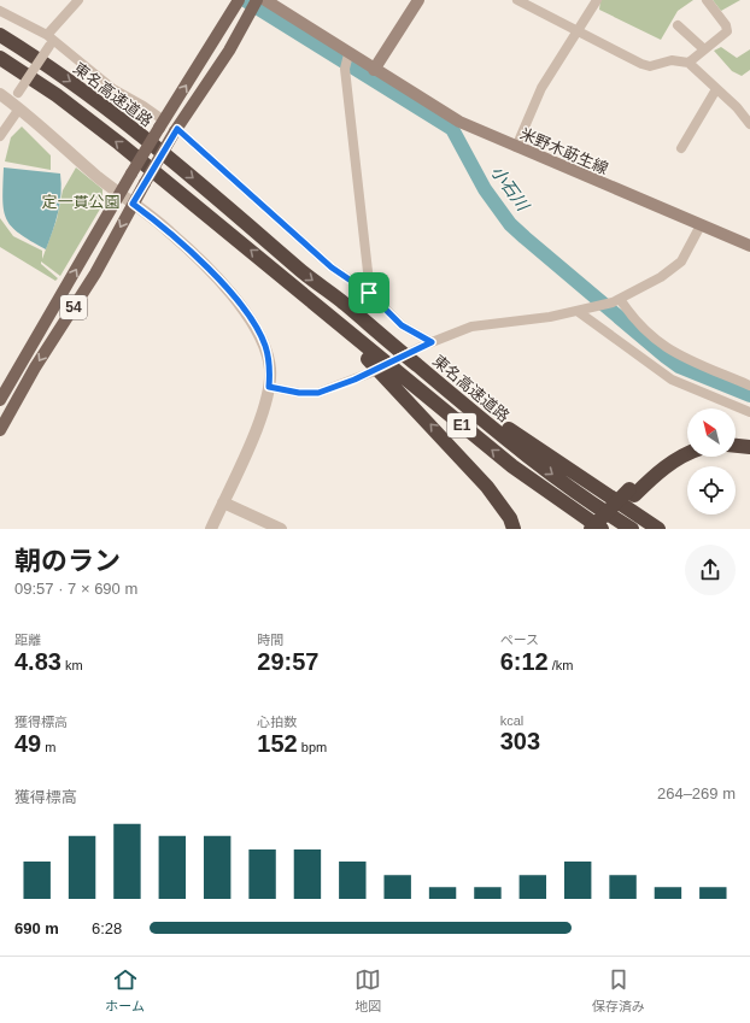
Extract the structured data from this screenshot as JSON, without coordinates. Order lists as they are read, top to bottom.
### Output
{
  "streets": {
    "highway": ["東名高速道路", "E1"],
    "main road": ["米野木莇生線", "54"]
  },
  "water": ["小石川"],
  "parks": ["定一貫公園"],
  "north": "top left",
  "page": {
    "heading": ["朝のラン", "09:57 · 7 × 690 m"],
    "stats": [
      ["距離", "4.83 km"],
      ["時間", "29:57"],
      ["ペース", "6:12 /km"],
      ["獲得標高", "49 m"],
      ["心拍数", "152 bpm"],
      ["kcal", "303"]
    ],
    "chart": ["獲得標高", "264–269 m"],
    "list": [
      {
        "name": "690 m",
        "note": "6:28"
      }
    ],
    "tabs": ["ホーム", "地図", "保存済み"]
  }
}
